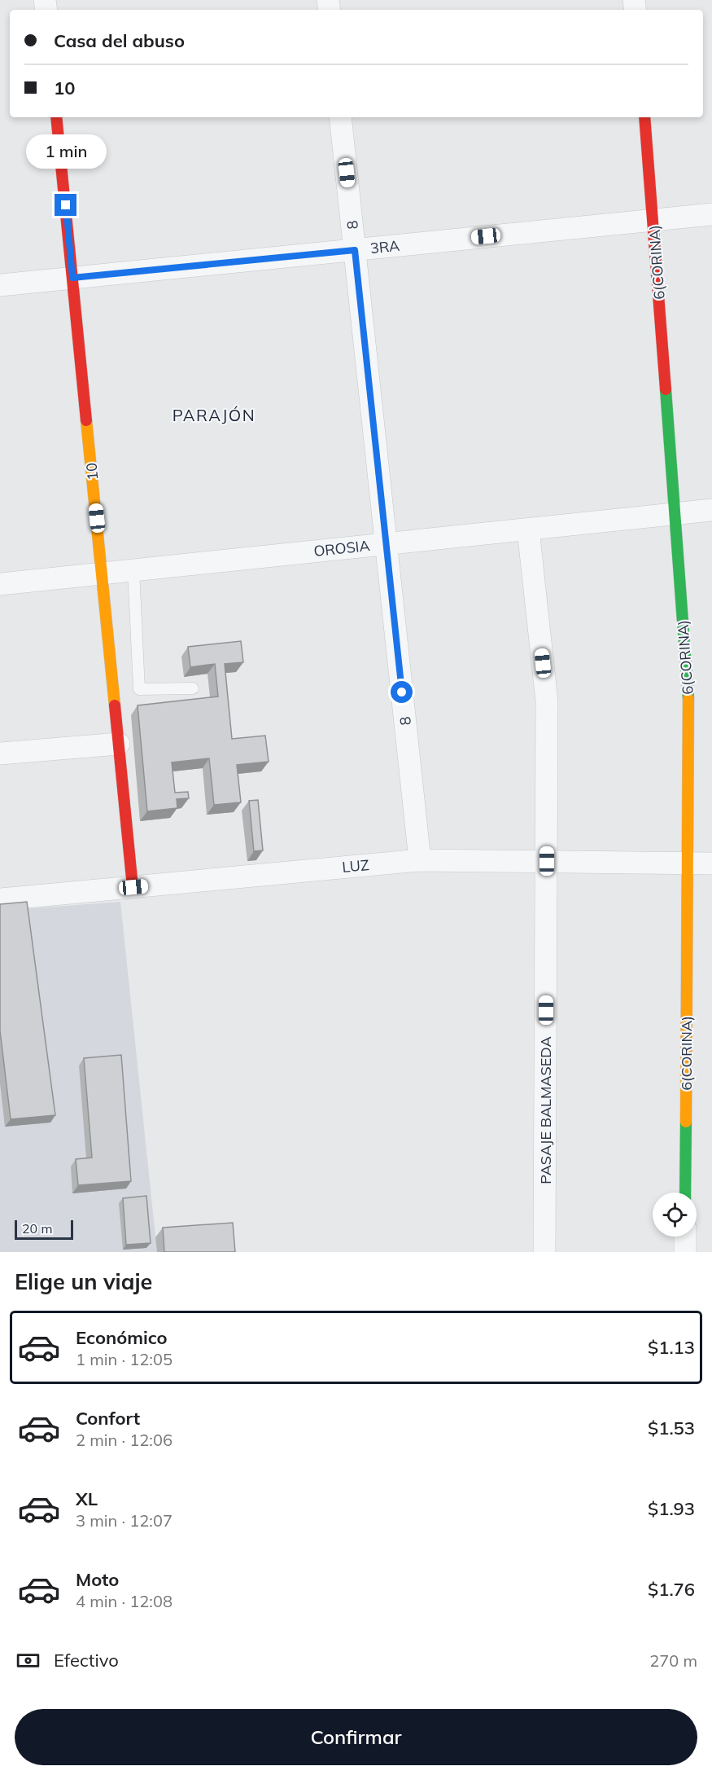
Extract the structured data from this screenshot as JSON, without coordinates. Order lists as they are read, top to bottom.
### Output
{
  "streets": {
    "street": [
      "8",
      "3RA",
      "6(CORINA)",
      "10",
      "OROSIA",
      "LUZ",
      "PASAJE BALMASEDA"
    ]
  },
  "crossings": [
    ["8", "3RA"],
    ["8", "OROSIA"],
    ["8", "LUZ"],
    ["3RA", "6(CORINA)"],
    ["3RA", "10"],
    ["6(CORINA)", "OROSIA"],
    ["6(CORINA)", "LUZ"],
    ["10", "OROSIA"],
    ["10", "LUZ"],
    ["OROSIA", "PASAJE BALMASEDA"],
    ["LUZ", "PASAJE BALMASEDA"]
  ],
  "districts": ["PARAJÓN"],
  "scale_bar": "20 m",
  "page": {
    "banner": ["Casa del abuso", "10"],
    "bubble": "1 min",
    "scale": "20 m",
    "heading": "Elige un viaje",
    "list": [
      {
        "name": "Económico",
        "note": "1 min · 12:05",
        "value": "$1.13"
      },
      {
        "name": "Confort",
        "note": "2 min · 12:06",
        "value": "$1.53"
      },
      {
        "name": "XL",
        "note": "3 min · 12:07",
        "value": "$1.93"
      },
      {
        "name": "Moto",
        "note": "4 min · 12:08",
        "value": "$1.76"
      }
    ],
    "pay": ["Efectivo", "270 m"],
    "buttons": "Confirmar"
  }
}
